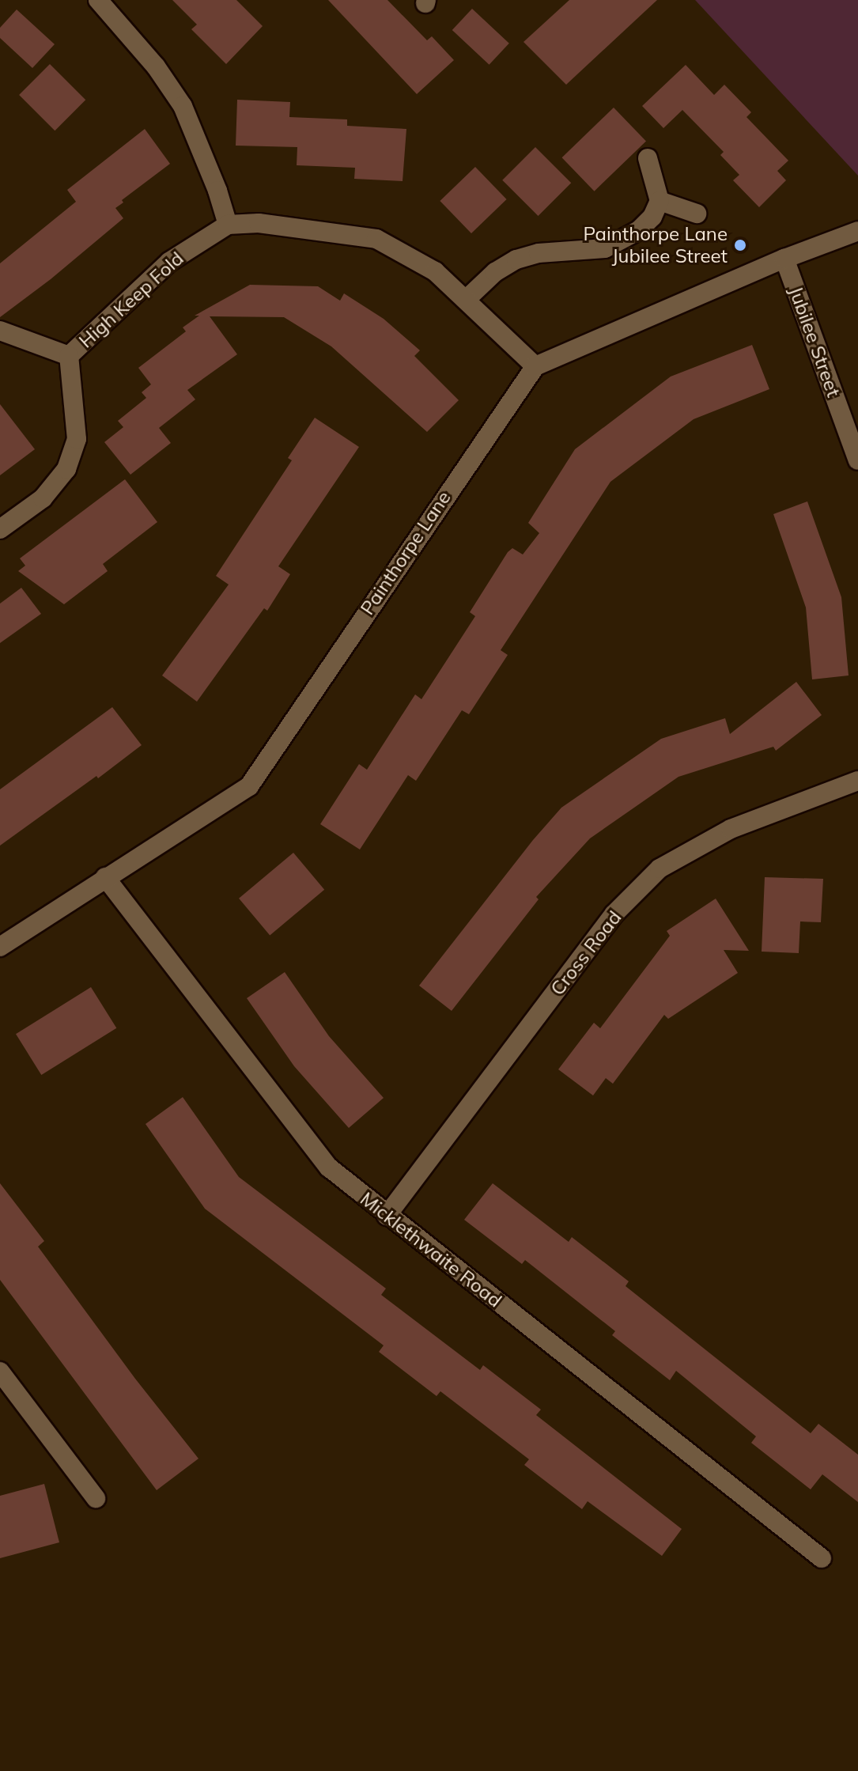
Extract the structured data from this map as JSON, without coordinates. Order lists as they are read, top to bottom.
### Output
{
  "streets": {
    "street": [
      "High Keep Fold",
      "Jubilee Street",
      "Painthorpe Lane",
      "Cross Road",
      "Micklethwaite Road"
    ]
  },
  "crossings": [
    ["Painthorpe Lane", "Micklethwaite Road"],
    ["Cross Road", "Micklethwaite Road"]
  ],
  "places": ["Painthorpe Lane Jubilee Street"]
}
